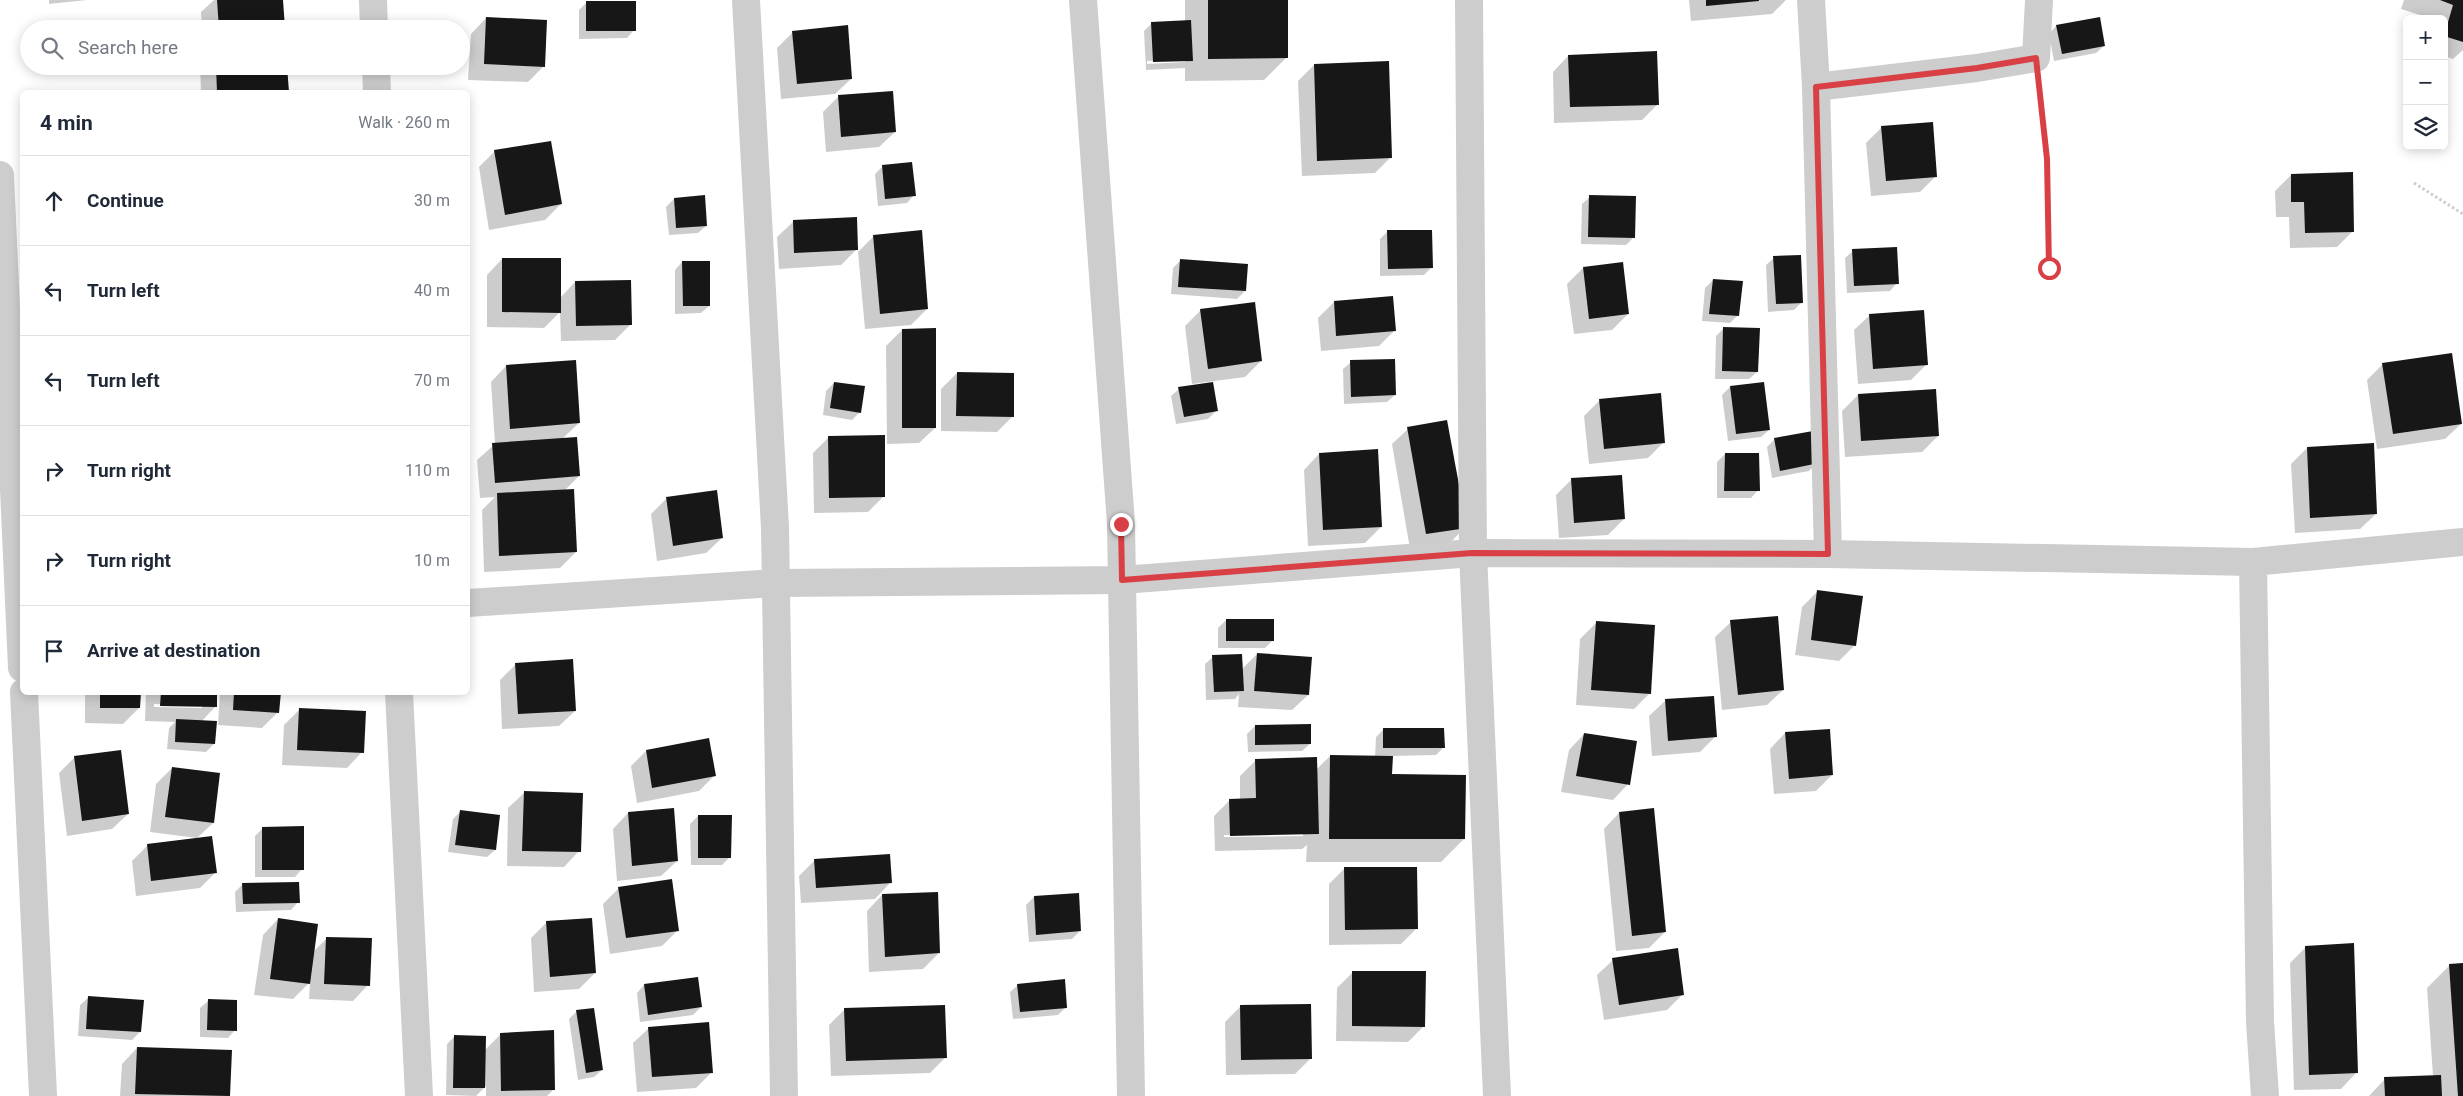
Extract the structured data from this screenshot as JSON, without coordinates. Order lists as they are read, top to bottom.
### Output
{
  "page": {
    "map_buttons": ["+", "−"],
    "search": "Search here",
    "heading": ["4 min", "Walk · 260 m"],
    "list": [
      ["Continue", "30 m"],
      ["Turn left", "40 m"],
      ["Turn left", "70 m"],
      ["Turn right", "110 m"],
      ["Turn right", "10 m"],
      "Arrive at destination"
    ]
  }
}
